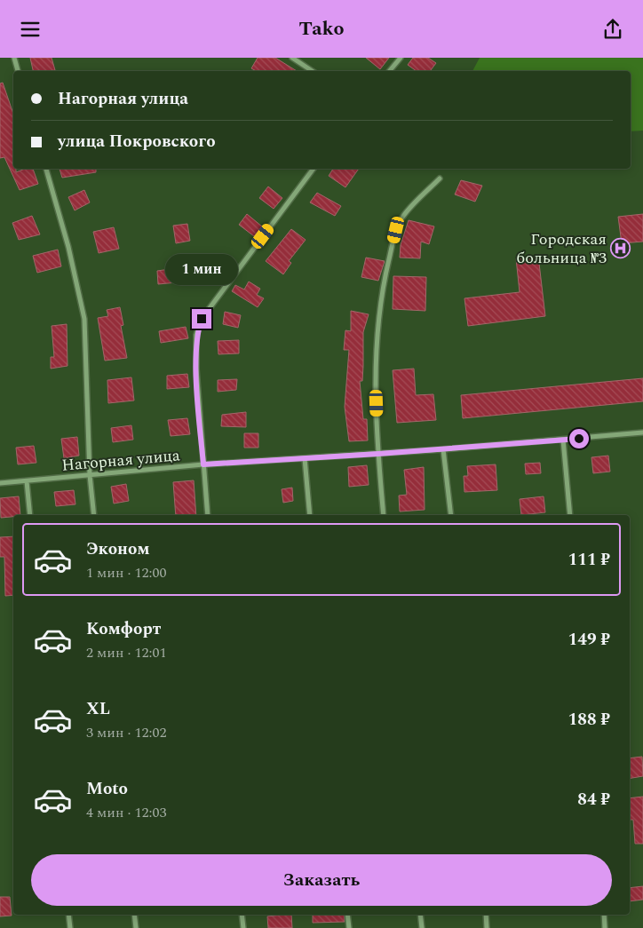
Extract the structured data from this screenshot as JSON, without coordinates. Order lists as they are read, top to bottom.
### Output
{
  "streets": {
    "street": ["Нагорная улица"]
  },
  "places": {
    "hospital": ["Городская больница №3"]
  },
  "page": {
    "header": "Tako",
    "banner": ["Нагорная улица", "улица Покровского"],
    "bubble": "1 мин",
    "list": [
      {
        "name": "Эконом",
        "note": "1 мин · 12:00",
        "value": "111 ₽"
      },
      {
        "name": "Комфорт",
        "note": "2 мин · 12:01",
        "value": "149 ₽"
      },
      {
        "name": "XL",
        "note": "3 мин · 12:02",
        "value": "188 ₽"
      },
      {
        "name": "Moto",
        "note": "4 мин · 12:03",
        "value": "84 ₽"
      }
    ],
    "buttons": "Заказать"
  }
}
